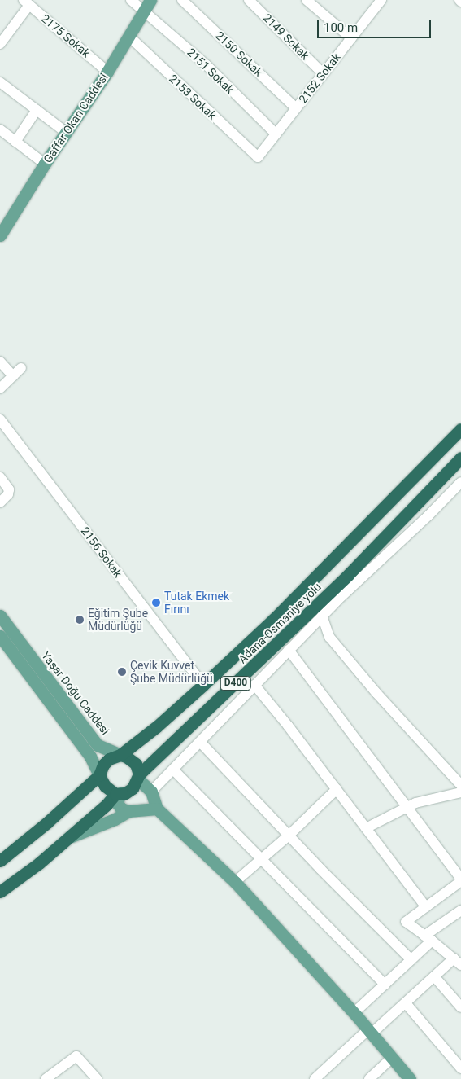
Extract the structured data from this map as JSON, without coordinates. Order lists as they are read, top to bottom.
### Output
{
  "streets": {
    "highway": ["Adana-Osmaniye yolu", "D400", "Yaşar Doğu Caddesi"],
    "main road": ["Gaffar Okan Caddesi"],
    "street": [
      "2175 Sokak",
      "2149 Sokak",
      "2150 Sokak",
      "2151 Sokak",
      "2152 Sokak",
      "2153 Sokak",
      "2156 Sokak"
    ]
  },
  "crossings": [
    ["2175 Sokak", "Gaffar Okan Caddesi"],
    ["2149 Sokak", "2152 Sokak"],
    ["2150 Sokak", "2152 Sokak"],
    ["2151 Sokak", "2152 Sokak"],
    ["2151 Sokak", "Gaffar Okan Caddesi"],
    ["2152 Sokak", "2153 Sokak"],
    ["2153 Sokak", "Gaffar Okan Caddesi"],
    ["2156 Sokak", "Adana-Osmaniye yolu"],
    ["Adana-Osmaniye yolu", "Yaşar Doğu Caddesi"]
  ],
  "places": ["Tutak Ekmek Fırını", "Eğitim Şube Müdürlüğü", "Çevik Kuvvet Şube Müdürlüğü"],
  "scale_bar": "100 m"
}
